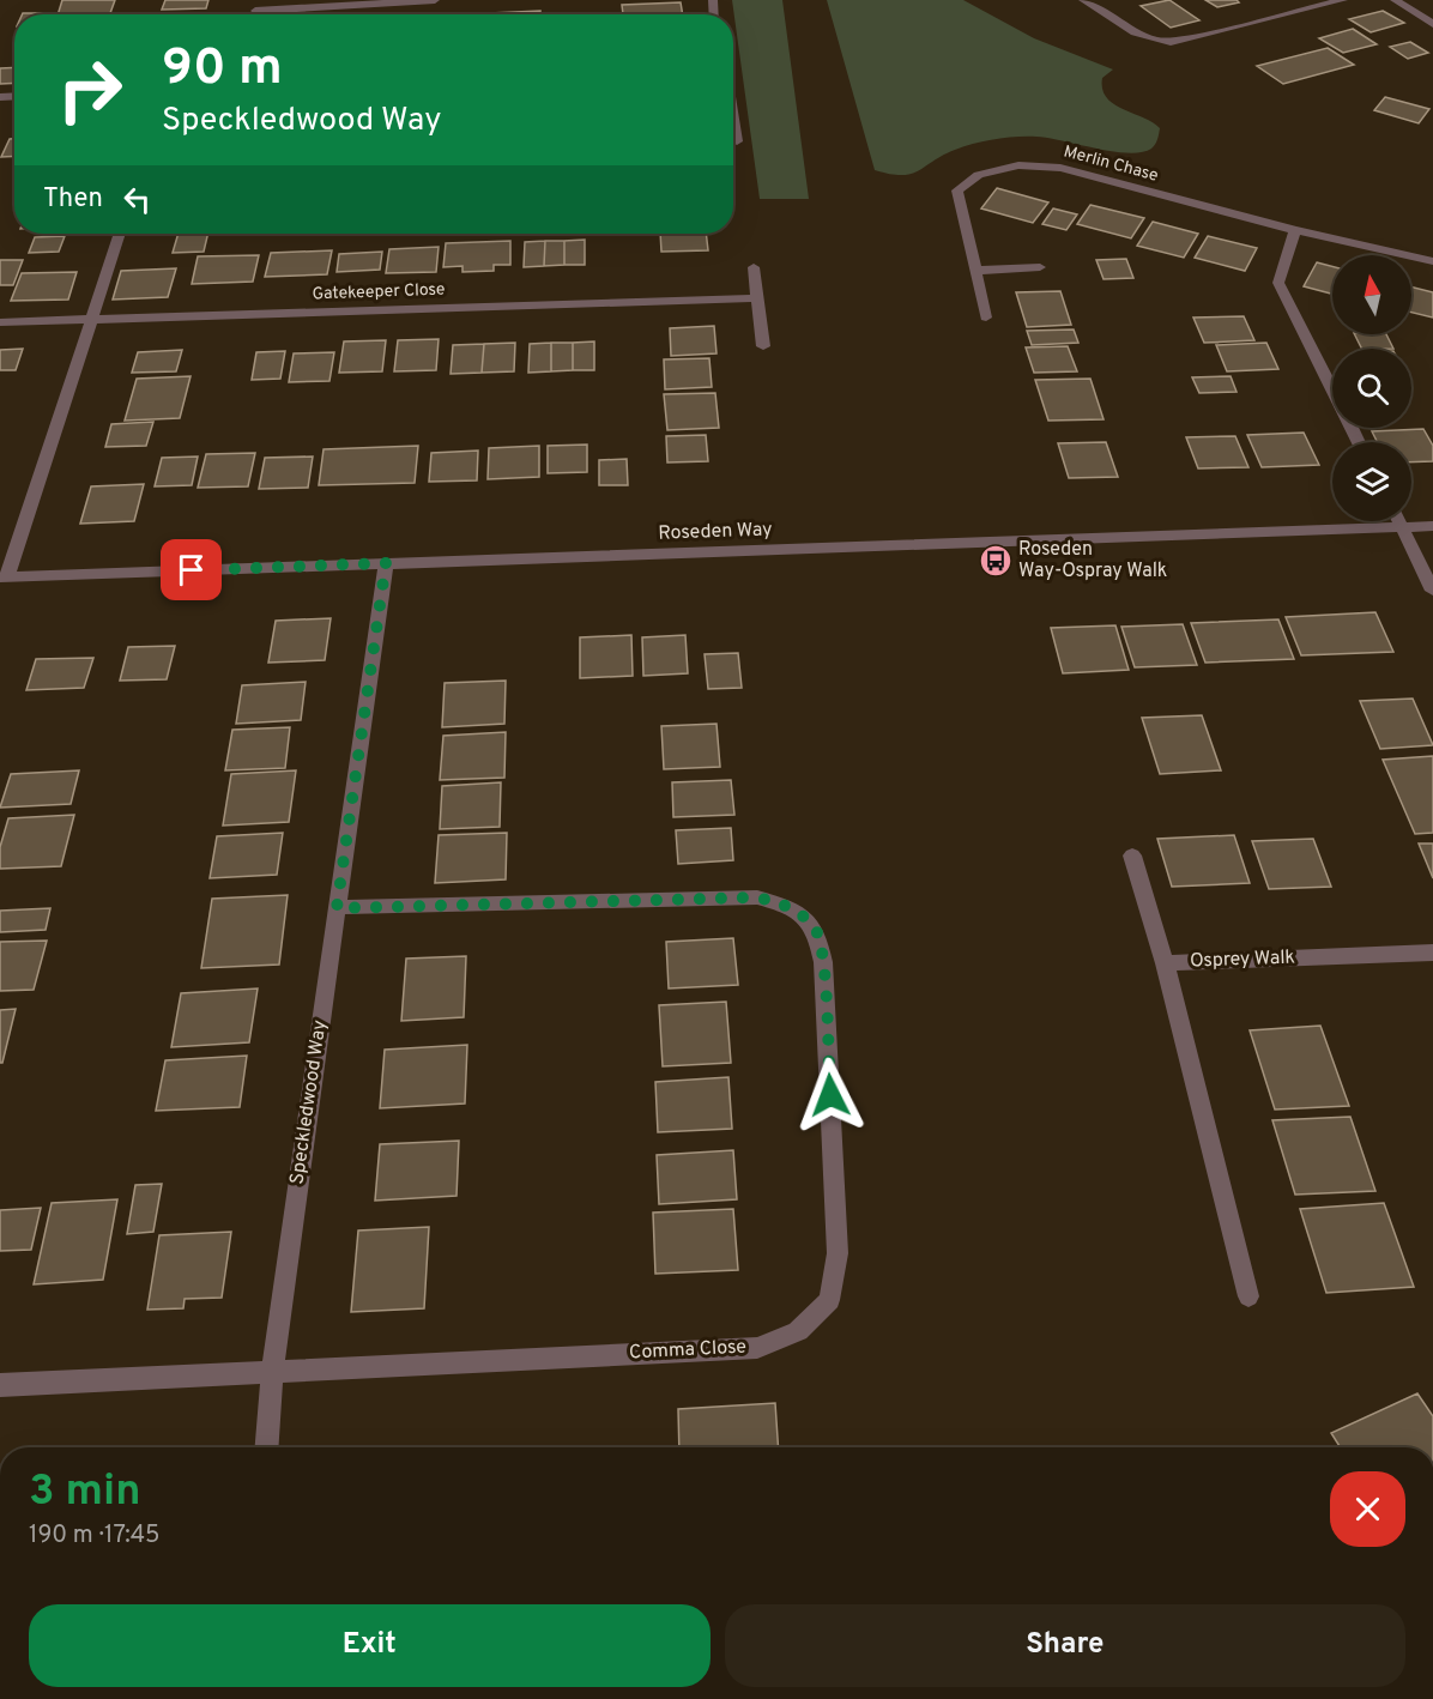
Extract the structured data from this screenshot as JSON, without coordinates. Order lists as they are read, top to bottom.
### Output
{
  "streets": {
    "street": [
      "Merlin Chase",
      "Gatekeeper Close",
      "Roseden Way",
      "Osprey Walk",
      "Speckledwood Way",
      "Comma Close"
    ]
  },
  "crossings": [
    ["Roseden Way", "Speckledwood Way"],
    ["Speckledwood Way", "Comma Close"]
  ],
  "places": {
    "bus stop": ["Roseden Way-Ospray Walk"]
  },
  "north": "top",
  "page": {
    "turn": ["90 m", "Speckledwood Way"],
    "then": "Then",
    "heading": ["3 min", "190 m · 17:45"],
    "buttons": ["Exit", "Share"]
  }
}
